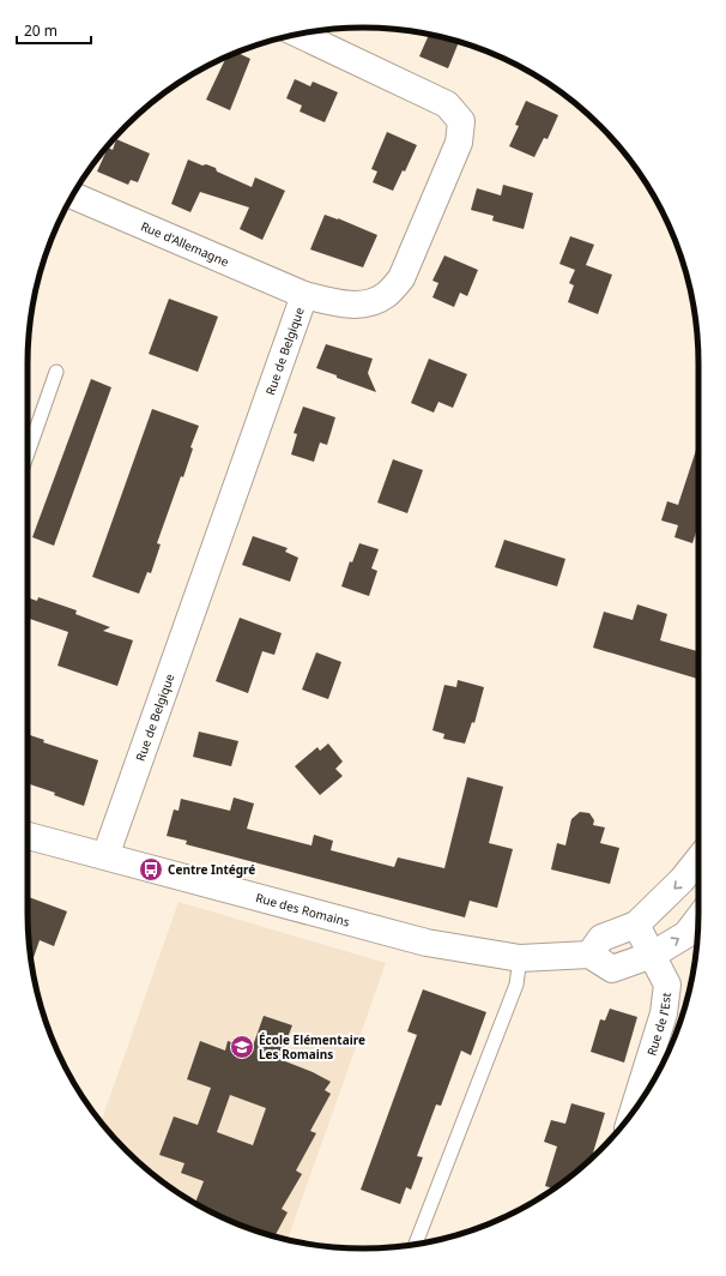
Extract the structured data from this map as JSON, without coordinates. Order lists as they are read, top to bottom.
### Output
{
  "streets": {
    "street": [
      "Rue d'Allemagne",
      "Rue de Belgique",
      "Rue des Romains",
      "Rue de l'Est"
    ]
  },
  "crossings": [
    ["Rue d'Allemagne", "Rue de Belgique"],
    ["Rue de Belgique", "Rue des Romains"]
  ],
  "places": {
    "bus stop": ["Centre Intégré"],
    "school or university": ["École Elémentaire Les Romains"]
  },
  "scale_bar": "20 m"
}
